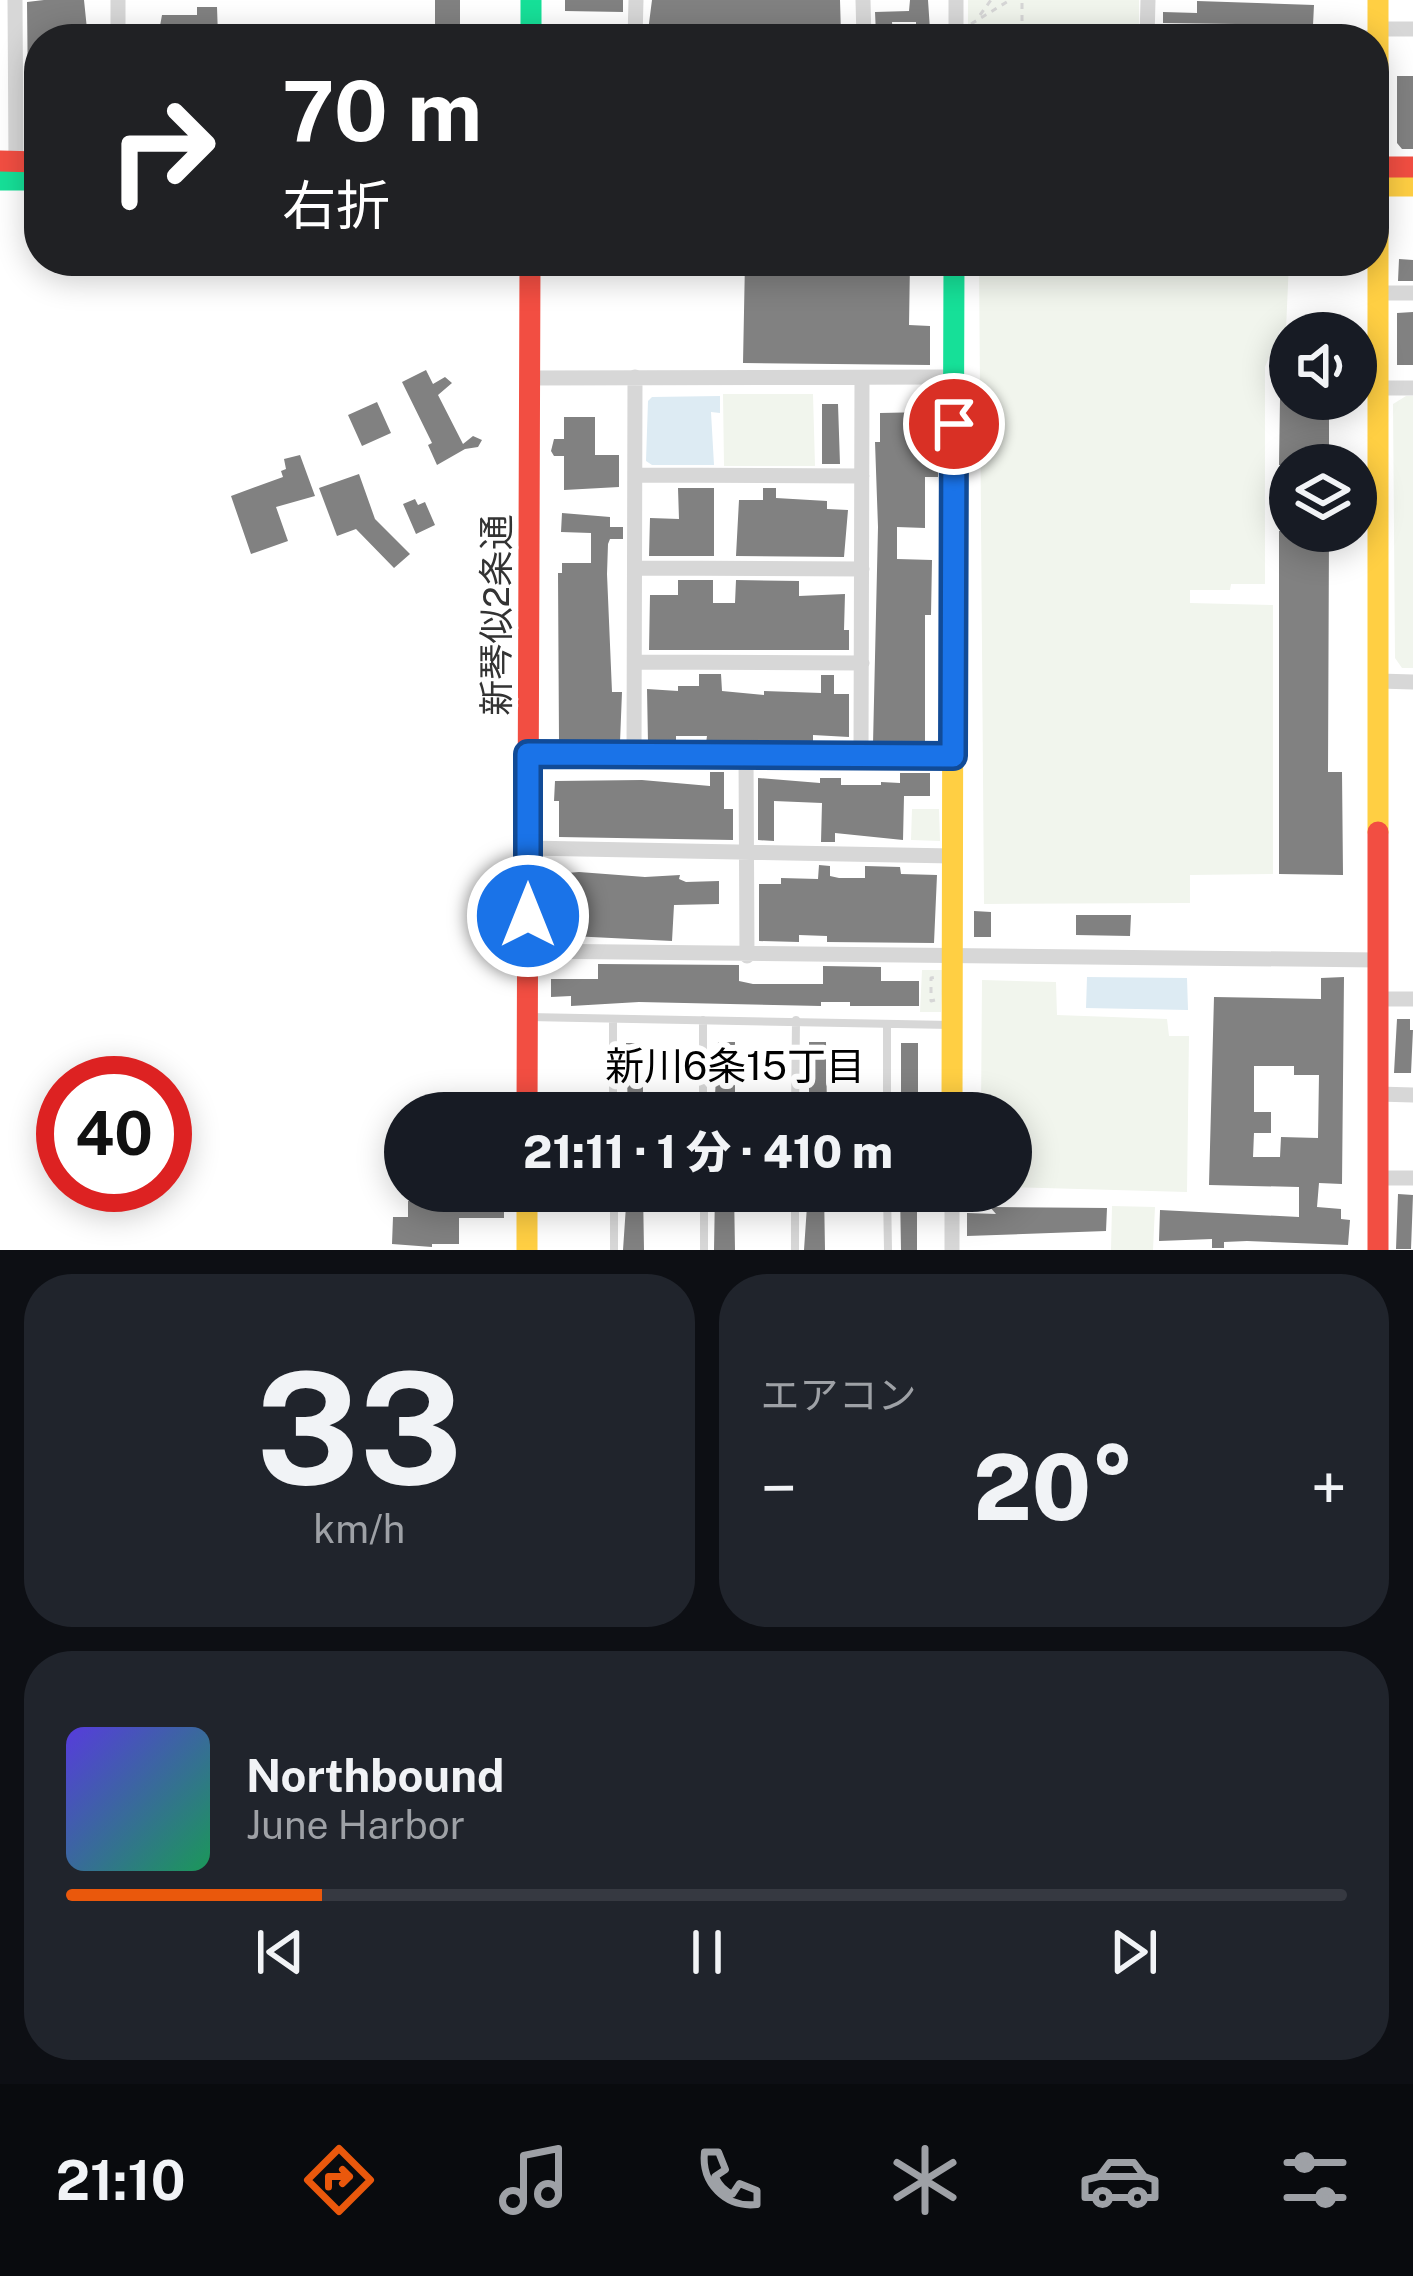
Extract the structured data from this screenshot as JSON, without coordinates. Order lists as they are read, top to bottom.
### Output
{
  "streets": {
    "street": ["新琴似2条通"]
  },
  "districts": ["新川6条15丁目"],
  "page": {
    "turn": ["70 m", "右折"],
    "limit": "40",
    "trip": "21:11 · 1 分 · 410 m",
    "tile": [
      ["33", "km/h"],
      "エアコン"
    ],
    "heat": ["−", "20°", "+"],
    "song": ["Northbound", "June Harbor"],
    "tabs": "21:10"
  }
}
